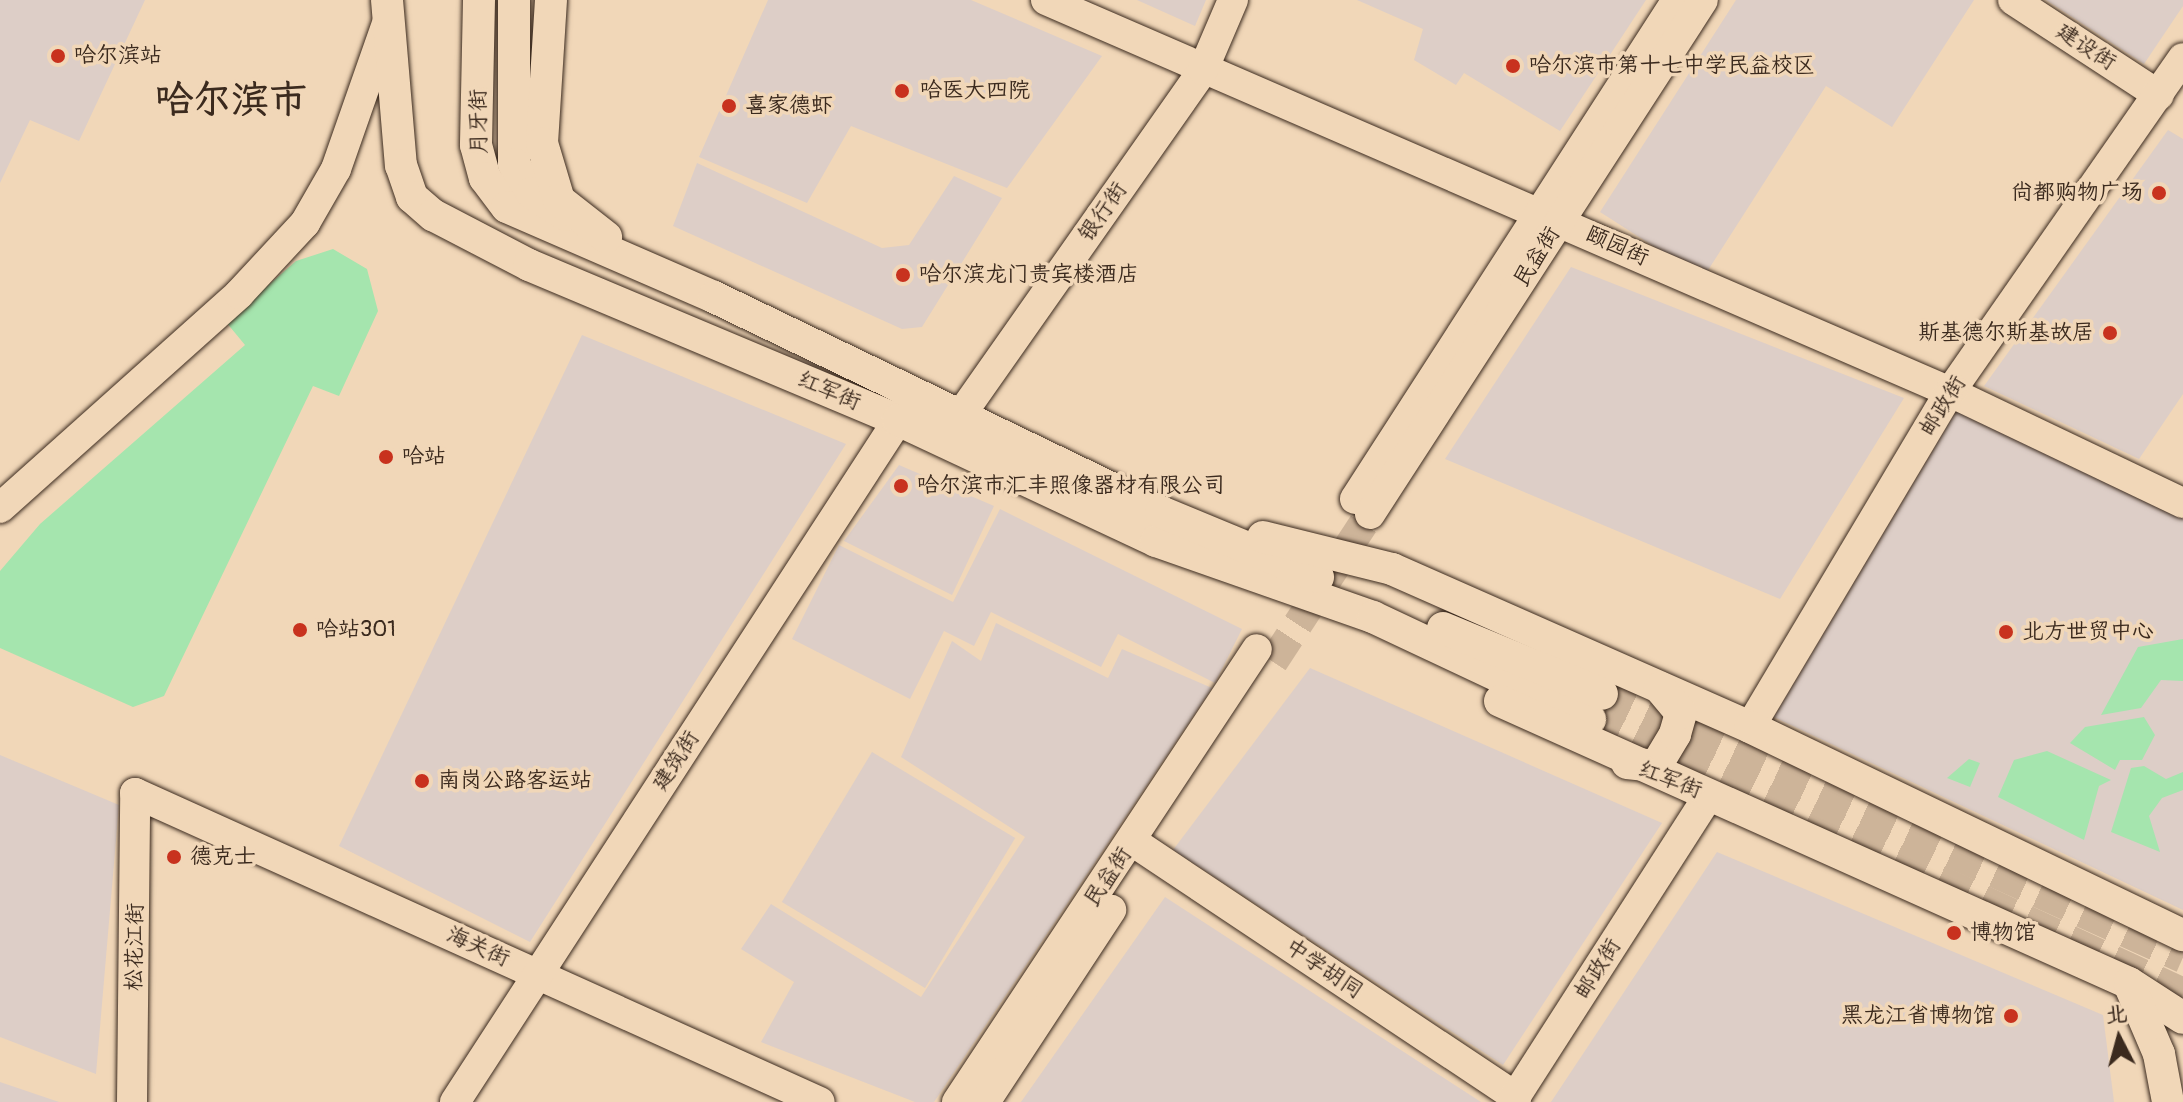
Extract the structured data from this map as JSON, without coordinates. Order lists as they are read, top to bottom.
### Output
{
  "streets": {
    "main road": ["月牙街", "红军街"],
    "street": [
      "建设街",
      "银行街",
      "颐园街",
      "民益街",
      "邮政街",
      "建筑街",
      "松花江街",
      "海关街",
      "中学胡同"
    ]
  },
  "crossings": [
    ["建设街", "邮政街"],
    ["月牙街", "红军街"],
    ["银行街", "颐园街"],
    ["银行街", "红军街"],
    ["颐园街", "民益街"],
    ["颐园街", "邮政街"],
    ["民益街", "中学胡同"],
    ["红军街", "邮政街"],
    ["红军街", "建筑街"],
    ["邮政街", "中学胡同"],
    ["建筑街", "海关街"],
    ["松花江街", "海关街"]
  ],
  "districts": ["哈尔滨市"],
  "places": [
    "哈尔滨站",
    "哈尔滨市第十七中学民益校区",
    "哈医大四院",
    "喜家德虾",
    "尚都购物广场",
    "哈尔滨龙门贵宾楼酒店",
    "斯基德尔斯基故居",
    "哈站",
    "哈尔滨市汇丰照像器材有限公司",
    "哈站301",
    "北方世贸中心",
    "南岗公路客运站",
    "德克士",
    "博物馆",
    "黑龙江省博物馆"
  ],
  "north": "top"
}
